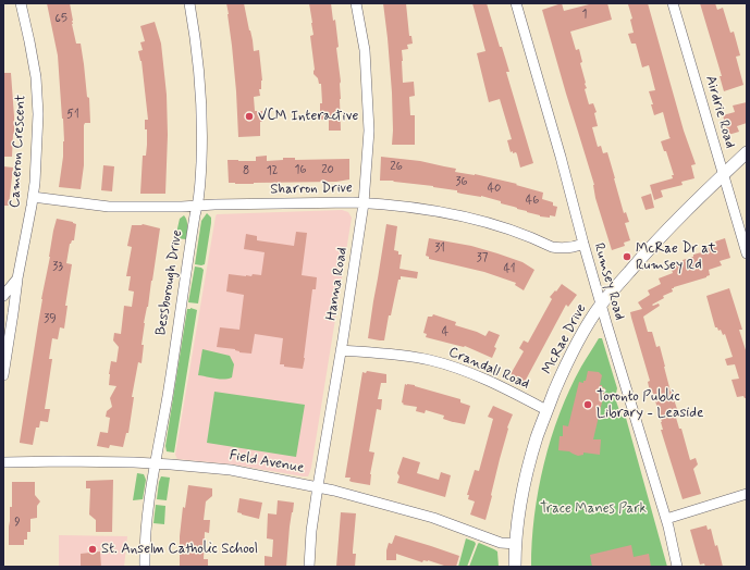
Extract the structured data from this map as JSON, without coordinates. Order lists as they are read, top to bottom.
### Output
{
  "streets": {
    "street": [
      "Airdrie Road",
      "Cameron Crescent",
      "Sharron Drive",
      "Rumsey Road",
      "Bessborough Drive",
      "Hanna Road",
      "McRae Drive",
      "Crandall Road",
      "Field Avenue"
    ]
  },
  "crossings": [
    ["Airdrie Road", "McRae Drive"],
    ["Cameron Crescent", "Sharron Drive"],
    ["Sharron Drive", "Rumsey Road"],
    ["Sharron Drive", "Bessborough Drive"],
    ["Sharron Drive", "Hanna Road"],
    ["Rumsey Road", "McRae Drive"],
    ["Bessborough Drive", "Field Avenue"],
    ["Hanna Road", "Crandall Road"],
    ["Hanna Road", "Field Avenue"],
    ["McRae Drive", "Crandall Road"],
    ["McRae Drive", "Field Avenue"]
  ],
  "parks": ["Trace Manes Park"],
  "places": [
    "VCM Interactive",
    "McRae Dr at Rumsey Rd",
    "Toronto Public Library - Leaside",
    "St. Anselm Catholic School"
  ],
  "house_numbers": [
    "1",
    "65",
    "51",
    "26",
    "16",
    "20",
    "8",
    "12",
    "36",
    "40",
    "46",
    "31",
    "37",
    "33",
    "41",
    "39",
    "4",
    "9"
  ]
}
